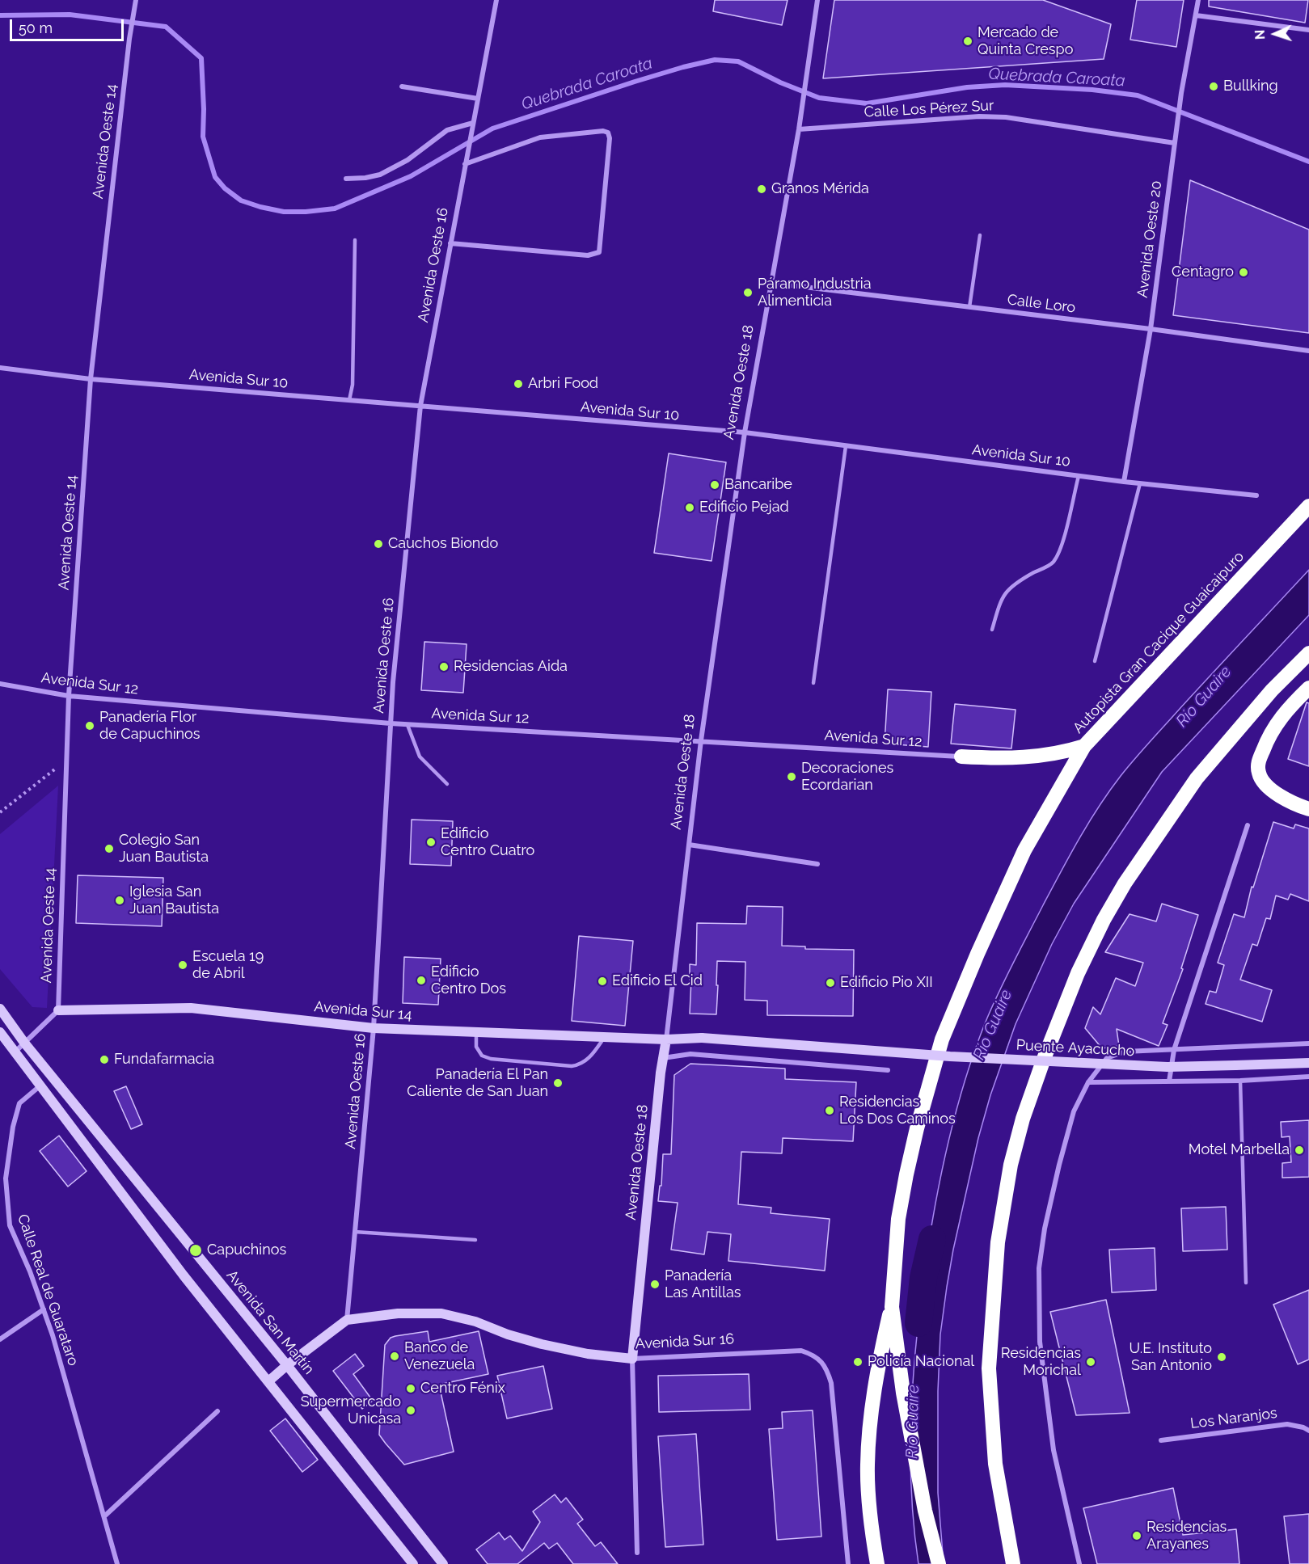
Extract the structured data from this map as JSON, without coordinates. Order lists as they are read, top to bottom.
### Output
{
  "streets": {
    "highway": ["Autopista Gran Cacique Guaicaipuro"],
    "street": [
      "Calle Los Pérez Sur",
      "Avenida Oeste 14",
      "Avenida Oeste 20",
      "Avenida Oeste 16",
      "Calle Loro",
      "Avenida Sur 10",
      "Avenida Oeste 18",
      "Avenida Sur 12",
      "Avenida Sur 14",
      "Puente Ayacucho",
      "Calle Real de Guarataro",
      "Avenida San Martín",
      "Avenida Sur 16",
      "Los Naranjos"
    ]
  },
  "crossings": [
    ["Calle Los Pérez Sur", "Avenida Oeste 20"],
    ["Calle Los Pérez Sur", "Avenida Oeste 18"],
    ["Avenida Oeste 14", "Avenida Sur 10"],
    ["Avenida Oeste 14", "Avenida Sur 12"],
    ["Avenida Oeste 14", "Avenida Sur 14"],
    ["Avenida Oeste 20", "Calle Loro"],
    ["Avenida Oeste 20", "Avenida Sur 10"],
    ["Avenida Oeste 16", "Avenida Sur 10"],
    ["Avenida Oeste 16", "Avenida Sur 12"],
    ["Avenida Oeste 16", "Avenida Sur 14"],
    ["Avenida Oeste 16", "Avenida Sur 16"],
    ["Calle Loro", "Avenida Oeste 18"],
    ["Avenida Sur 10", "Avenida Oeste 18"],
    ["Avenida Oeste 18", "Avenida Sur 12"],
    ["Avenida Oeste 18", "Avenida Sur 14"],
    ["Avenida Oeste 18", "Puente Ayacucho"],
    ["Avenida Oeste 18", "Avenida Sur 16"],
    ["Avenida Sur 14", "Puente Ayacucho"]
  ],
  "water": ["Quebrada Caroata", "Río Guaire"],
  "places": [
    "Mercado de Quinta Crespo",
    "Bullking",
    "Granos Mérida",
    "Centagro",
    "Páramo Industria Alimenticia",
    "Arbri Food",
    "Bancaribe",
    "Edificio Pejad",
    "Cauchos Biondo",
    "Residencias Aida",
    "Panadería Flor de Capuchinos",
    "Decoraciones Ecordarian",
    "Edificio Centro Cuatro",
    "Colegio San Juan Bautista",
    "Iglesia San Juan Bautista",
    "Escuela 19 de Abril",
    "Edificio Centro Dos",
    "Edificio El Cid",
    "Edificio Pio XII",
    "Fundafarmacia",
    "Panadería El Pan Caliente de San Juan",
    "Residencias Los Dos Caminos",
    "Motel Marbella",
    "Capuchinos",
    "Panadería Las Antillas",
    "Banco de Venezuela",
    "U.E. Instituto San Antonio",
    "Policía Nacional",
    "Residencias Morichal",
    "Centro Fénix",
    "Supermercado Unicasa",
    "Residencias Arayanes"
  ],
  "scale_bar": "50 m",
  "north": "left"
}
